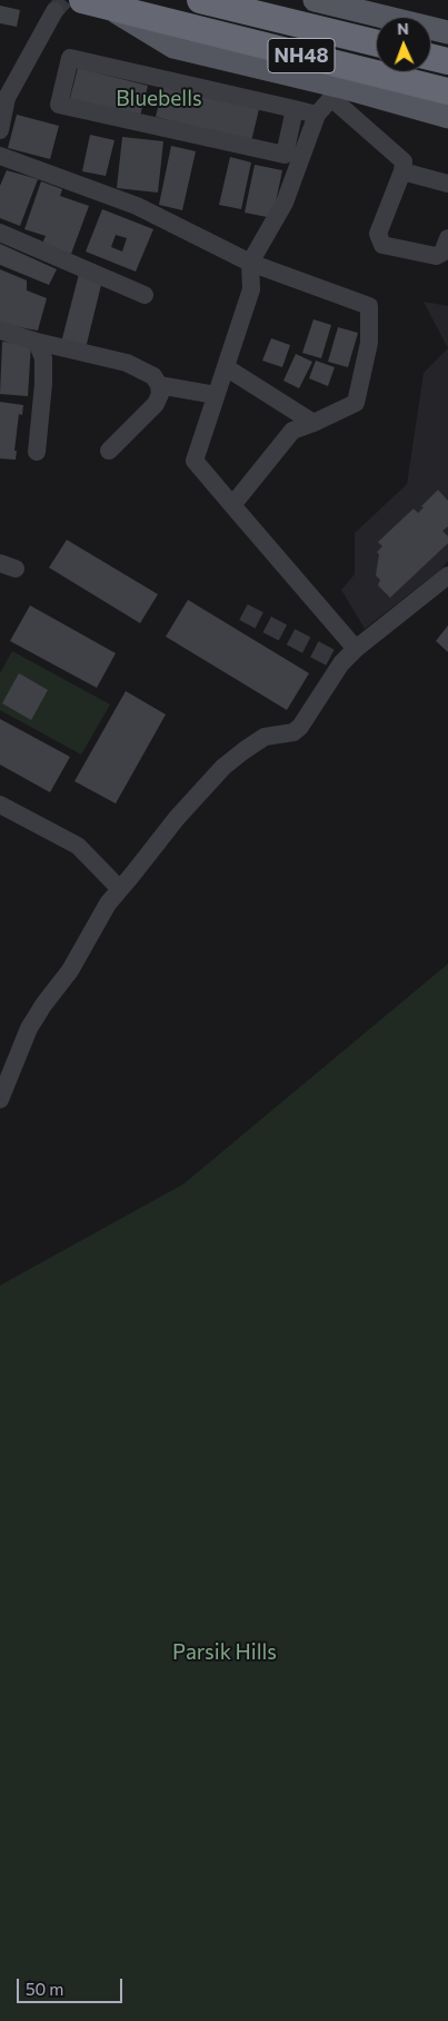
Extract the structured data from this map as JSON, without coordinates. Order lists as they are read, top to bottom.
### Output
{
  "streets": {
    "highway": ["NH48"]
  },
  "parks": ["Bluebells", "Parsik Hills"],
  "scale_bar": "50 m",
  "north": "top"
}
